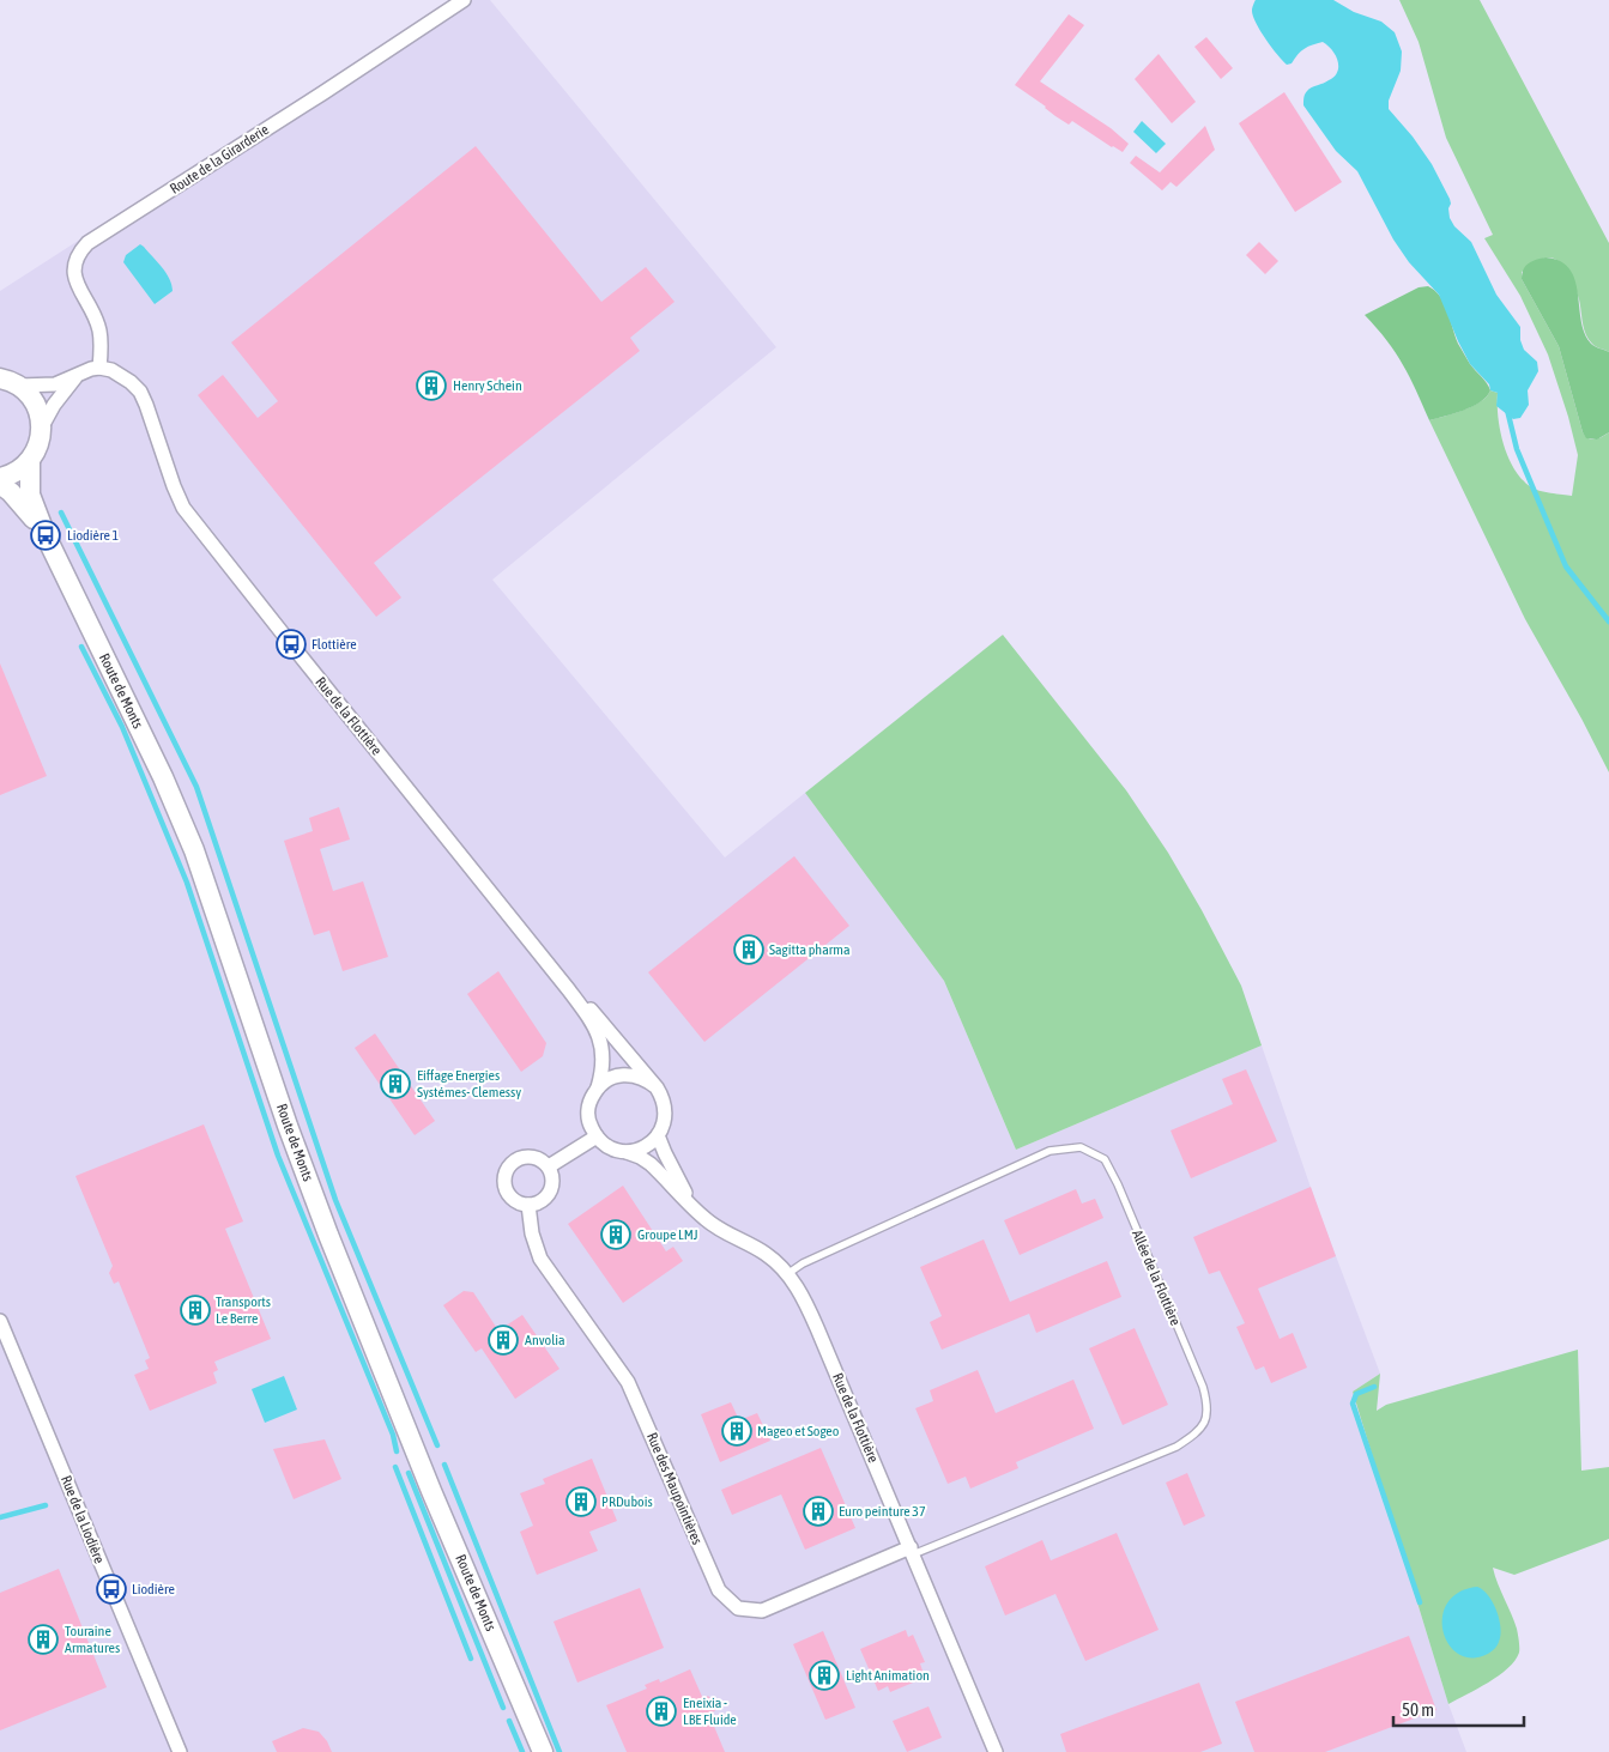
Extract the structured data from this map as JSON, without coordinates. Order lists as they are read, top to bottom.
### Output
{
  "streets": {
    "main road": ["Route de Monts"],
    "street": [
      "Route de la Girarderie",
      "Rue de la Flottière",
      "Rue des Maupointières",
      "Rue de la Liodière"
    ],
    "lane": ["Allée de la Flottière"]
  },
  "crossings": [
    ["Route de la Girarderie", "Rue de la Flottière"],
    ["Rue de la Flottière", "Allée de la Flottière"],
    ["Rue de la Flottière", "Rue des Maupointières"],
    ["Allée de la Flottière", "Rue des Maupointières"]
  ],
  "places": {
    "building": [
      "Henry Schein",
      "Sagitta pharma",
      "Eiffage Energies Systémes- Clemessy",
      "Groupe LMJ",
      "Transports Le Berre",
      "Anvolia",
      "Mageo et Sogeo",
      "PRDubois",
      "Euro peinture 37",
      "Touraine Armatures",
      "Light Animation",
      "Eneixia - LBE Fluide"
    ],
    "bus stop": ["Liodière 1", "Flottière", "Liodière"]
  },
  "scale_bar": "50 m"
}
